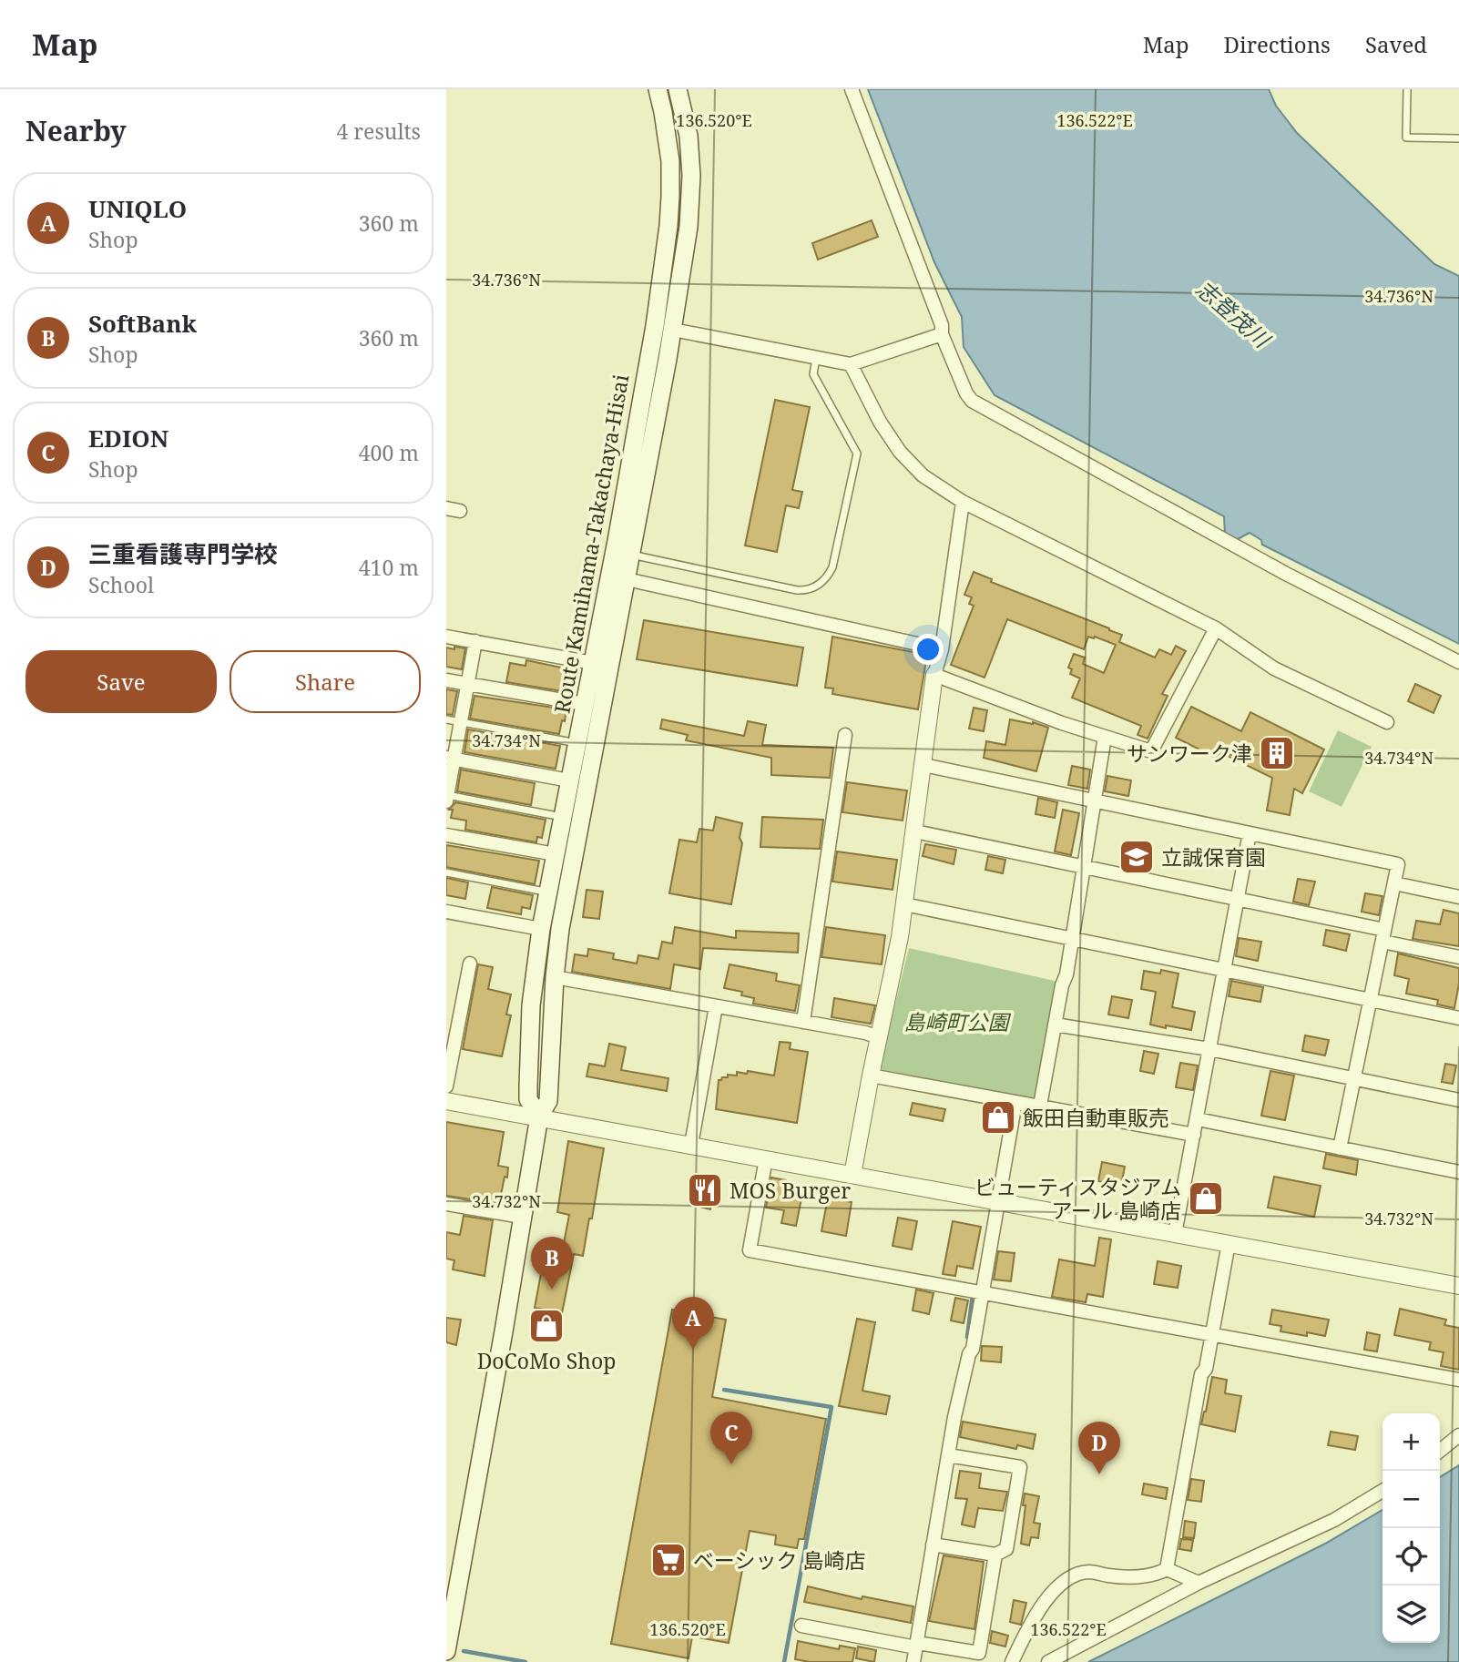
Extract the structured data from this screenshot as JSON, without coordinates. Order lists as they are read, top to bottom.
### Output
{
  "streets": {
    "main road": ["Route Kamihama-Takachaya-Hisai"]
  },
  "water": ["志登茂川"],
  "parks": ["島崎町公園"],
  "places": {
    "building": ["サンワーク津"],
    "school or university": ["立誠保育園"],
    "shop": ["飯田自動車販売", "ビューティスタジアム アール 島崎店", "DoCoMo Shop"],
    "restaurant": ["MOS Burger"],
    "supermarket": ["ベーシック 島崎店"]
  },
  "page": {
    "header": "Map",
    "nav": ["Map", "Directions", "Saved"],
    "heading": ["Nearby", "4 results"],
    "list": [
      {
        "mark": "A",
        "name": "UNIQLO",
        "note": "Shop",
        "value": "360 m"
      },
      {
        "mark": "B",
        "name": "SoftBank",
        "note": "Shop",
        "value": "360 m"
      },
      {
        "mark": "C",
        "name": "EDION",
        "note": "Shop",
        "value": "400 m"
      },
      {
        "mark": "D",
        "name": "三重看護専門学校",
        "note": "School",
        "value": "410 m"
      }
    ],
    "buttons": ["Save", "Share"],
    "pins": [
      "B",
      "A",
      "C",
      "D"
    ],
    "map_buttons": ["+", "−"]
  },
  "coordinates": [
    "136.520°E",
    "136.522°E",
    "34.736°N",
    "34.734°N",
    "34.732°N"
  ]
}
